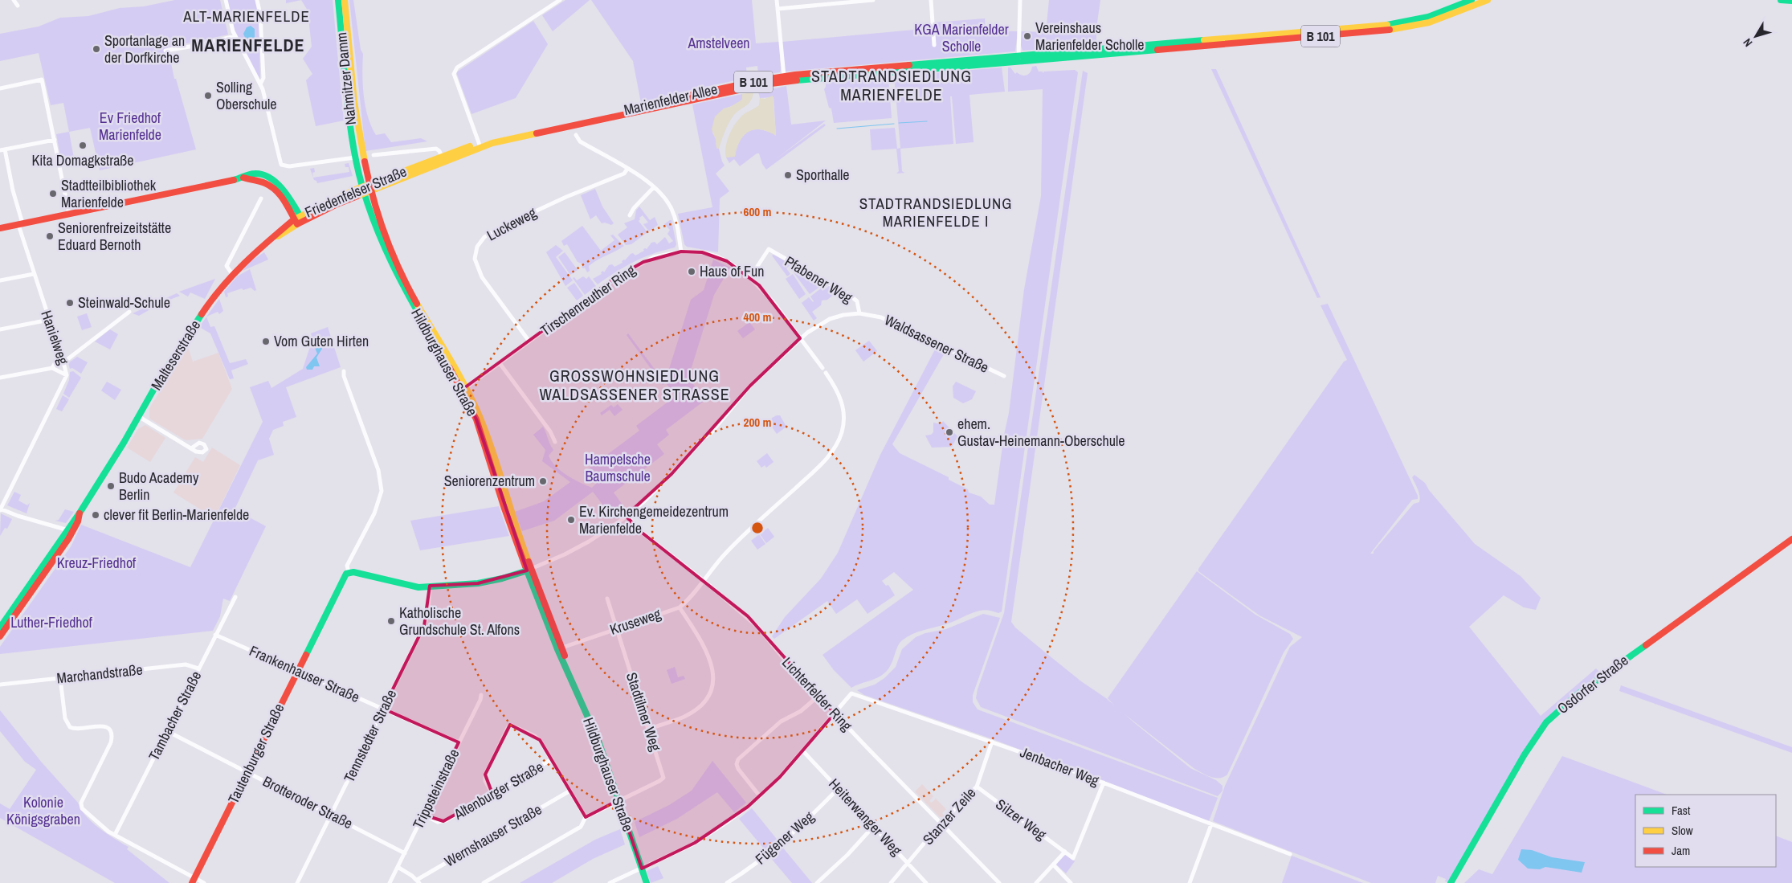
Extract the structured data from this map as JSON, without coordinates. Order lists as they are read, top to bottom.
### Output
{
  "streets": {
    "main road": [
      "B 101",
      "Nahmitzer Damm",
      "Marienfelder Allee",
      "Friedenfelser Straße",
      "Malteserstraße",
      "Hildburghauser Straße",
      "Osdorfer Straße",
      "Tautenburger Straße"
    ],
    "street": [
      "Luckeweg",
      "Pfabener Weg",
      "Tirschenreuther Ring",
      "Hanielweg",
      "Waldsassener Straße",
      "Kruseweg",
      "Marchandstraße",
      "Frankenhauser Straße",
      "Lichterfelder Ring",
      "Stadtilmer Weg",
      "Tambacher Straße",
      "Tennstedter Straße",
      "Jenbacher Weg",
      "Trippsteinstraße",
      "Altenburger Straße",
      "Brotteroder Straße",
      "Stanzer Zeile",
      "Heiterwanger Weg",
      "Silzer Weg",
      "Wernshauser Straße",
      "Fügener Weg"
    ]
  },
  "crossings": [
    ["B 101", "Marienfelder Allee"],
    ["Nahmitzer Damm", "Hildburghauser Straße"],
    ["Marienfelder Allee", "Friedenfelser Straße"],
    ["Friedenfelser Straße", "Malteserstraße"],
    ["Friedenfelser Straße", "Hildburghauser Straße"],
    ["Luckeweg", "Tirschenreuther Ring"],
    ["Pfabener Weg", "Tirschenreuther Ring"],
    ["Pfabener Weg", "Waldsassener Straße"],
    ["Tirschenreuther Ring", "Waldsassener Straße"],
    ["Tirschenreuther Ring", "Hildburghauser Straße"],
    ["Waldsassener Straße", "Hildburghauser Straße"],
    ["Waldsassener Straße", "Lichterfelder Ring"],
    ["Hildburghauser Straße", "Kruseweg"],
    ["Hildburghauser Straße", "Stadtilmer Weg"],
    ["Kruseweg", "Lichterfelder Ring"],
    ["Kruseweg", "Stadtilmer Weg"],
    ["Marchandstraße", "Tambacher Straße"],
    ["Frankenhauser Straße", "Tambacher Straße"],
    ["Frankenhauser Straße", "Tennstedter Straße"],
    ["Frankenhauser Straße", "Tautenburger Straße"],
    ["Frankenhauser Straße", "Trippsteinstraße"],
    ["Lichterfelder Ring", "Jenbacher Weg"],
    ["Lichterfelder Ring", "Stanzer Zeile"],
    ["Tambacher Straße", "Brotteroder Straße"],
    ["Tennstedter Straße", "Brotteroder Straße"],
    ["Tautenburger Straße", "Brotteroder Straße"],
    ["Jenbacher Weg", "Stanzer Zeile"],
    ["Trippsteinstraße", "Altenburger Straße"],
    ["Trippsteinstraße", "Brotteroder Straße"],
    ["Stanzer Zeile", "Heiterwanger Weg"],
    ["Stanzer Zeile", "Silzer Weg"],
    ["Heiterwanger Weg", "Fügener Weg"]
  ],
  "districts": [
    "ALT-MARIENFELDE",
    "MARIENFELDE",
    "STADTRANDSIEDLUNG MARIENFELDE",
    "STADTRANDSIEDLUNG MARIENFELDE I",
    "GROSSWOHNSIEDLUNG WALDSASSENER STRASSE"
  ],
  "parks": [
    "KGA Marienfelder Scholle",
    "Amstelveen",
    "Ev Friedhof Marienfelde",
    "Hampelsche Baumschule",
    "Kreuz-Friedhof",
    "Luther-Friedhof",
    "Kolonie Königsgraben"
  ],
  "places": [
    "Vereinshaus Marienfelder Scholle",
    "Sportanlage an der Dorfkirche",
    "Solling Oberschule",
    "Kita Domagkstraße",
    "Sporthalle",
    "Stadtteilbibliothek Marienfelde",
    "Seniorenfreizeitstätte Eduard Bernoth",
    "Haus of Fun",
    "Steinwald-Schule",
    "Vom Guten Hirten",
    "ehem. Gustav-Heinemann-Oberschule",
    "Seniorenzentrum",
    "Budo Academy Berlin",
    "clever fit Berlin-Marienfelde",
    "Ev. Kirchengemeidezentrum Marienfelde",
    "Katholische Grundschule St. Alfons"
  ],
  "legend": ["Fast", "Slow", "Jam"],
  "north": "bottom left",
  "rings": ["600 m", "400 m", "200 m"]
}
